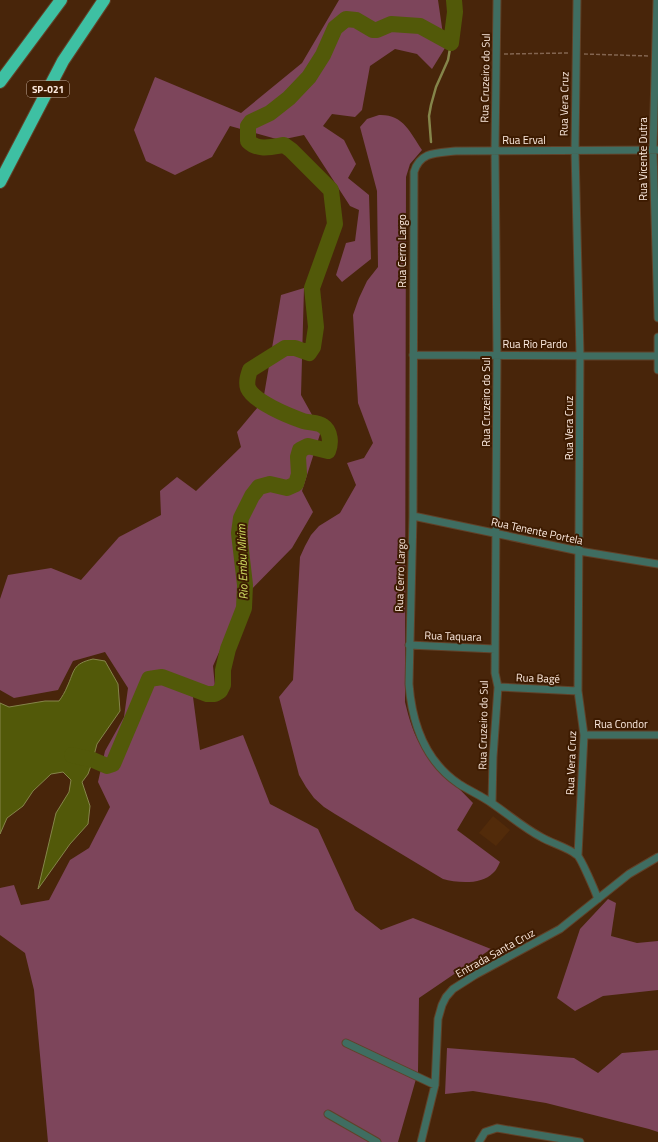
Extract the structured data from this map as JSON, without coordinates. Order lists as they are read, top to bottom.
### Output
{
  "streets": {
    "highway": ["SP-021"],
    "street": [
      "Rua Cruzeiro do Sul",
      "Rua Vera Cruz",
      "Rua Erval",
      "Rua Vicente Dutra",
      "Rua Cerro Largo",
      "Rua Rio Pardo",
      "Rua Tenente Portela",
      "Rua Taquara",
      "Rua Bagé",
      "Rua Condor",
      "Entrada Santa Cruz"
    ]
  },
  "crossings": [
    ["Rua Cruzeiro do Sul", "Rua Erval"],
    ["Rua Cruzeiro do Sul", "Rua Cerro Largo"],
    ["Rua Cruzeiro do Sul", "Rua Rio Pardo"],
    ["Rua Cruzeiro do Sul", "Rua Tenente Portela"],
    ["Rua Cruzeiro do Sul", "Rua Taquara"],
    ["Rua Cruzeiro do Sul", "Rua Bagé"],
    ["Rua Vera Cruz", "Rua Erval"],
    ["Rua Vera Cruz", "Rua Cerro Largo"],
    ["Rua Vera Cruz", "Rua Rio Pardo"],
    ["Rua Vera Cruz", "Rua Tenente Portela"],
    ["Rua Vera Cruz", "Rua Bagé"],
    ["Rua Vera Cruz", "Rua Condor"],
    ["Rua Erval", "Rua Vicente Dutra"],
    ["Rua Erval", "Rua Cerro Largo"],
    ["Rua Cerro Largo", "Rua Rio Pardo"],
    ["Rua Cerro Largo", "Rua Tenente Portela"],
    ["Rua Cerro Largo", "Rua Taquara"]
  ],
  "water": ["Rio Embu Mirim"]
}
